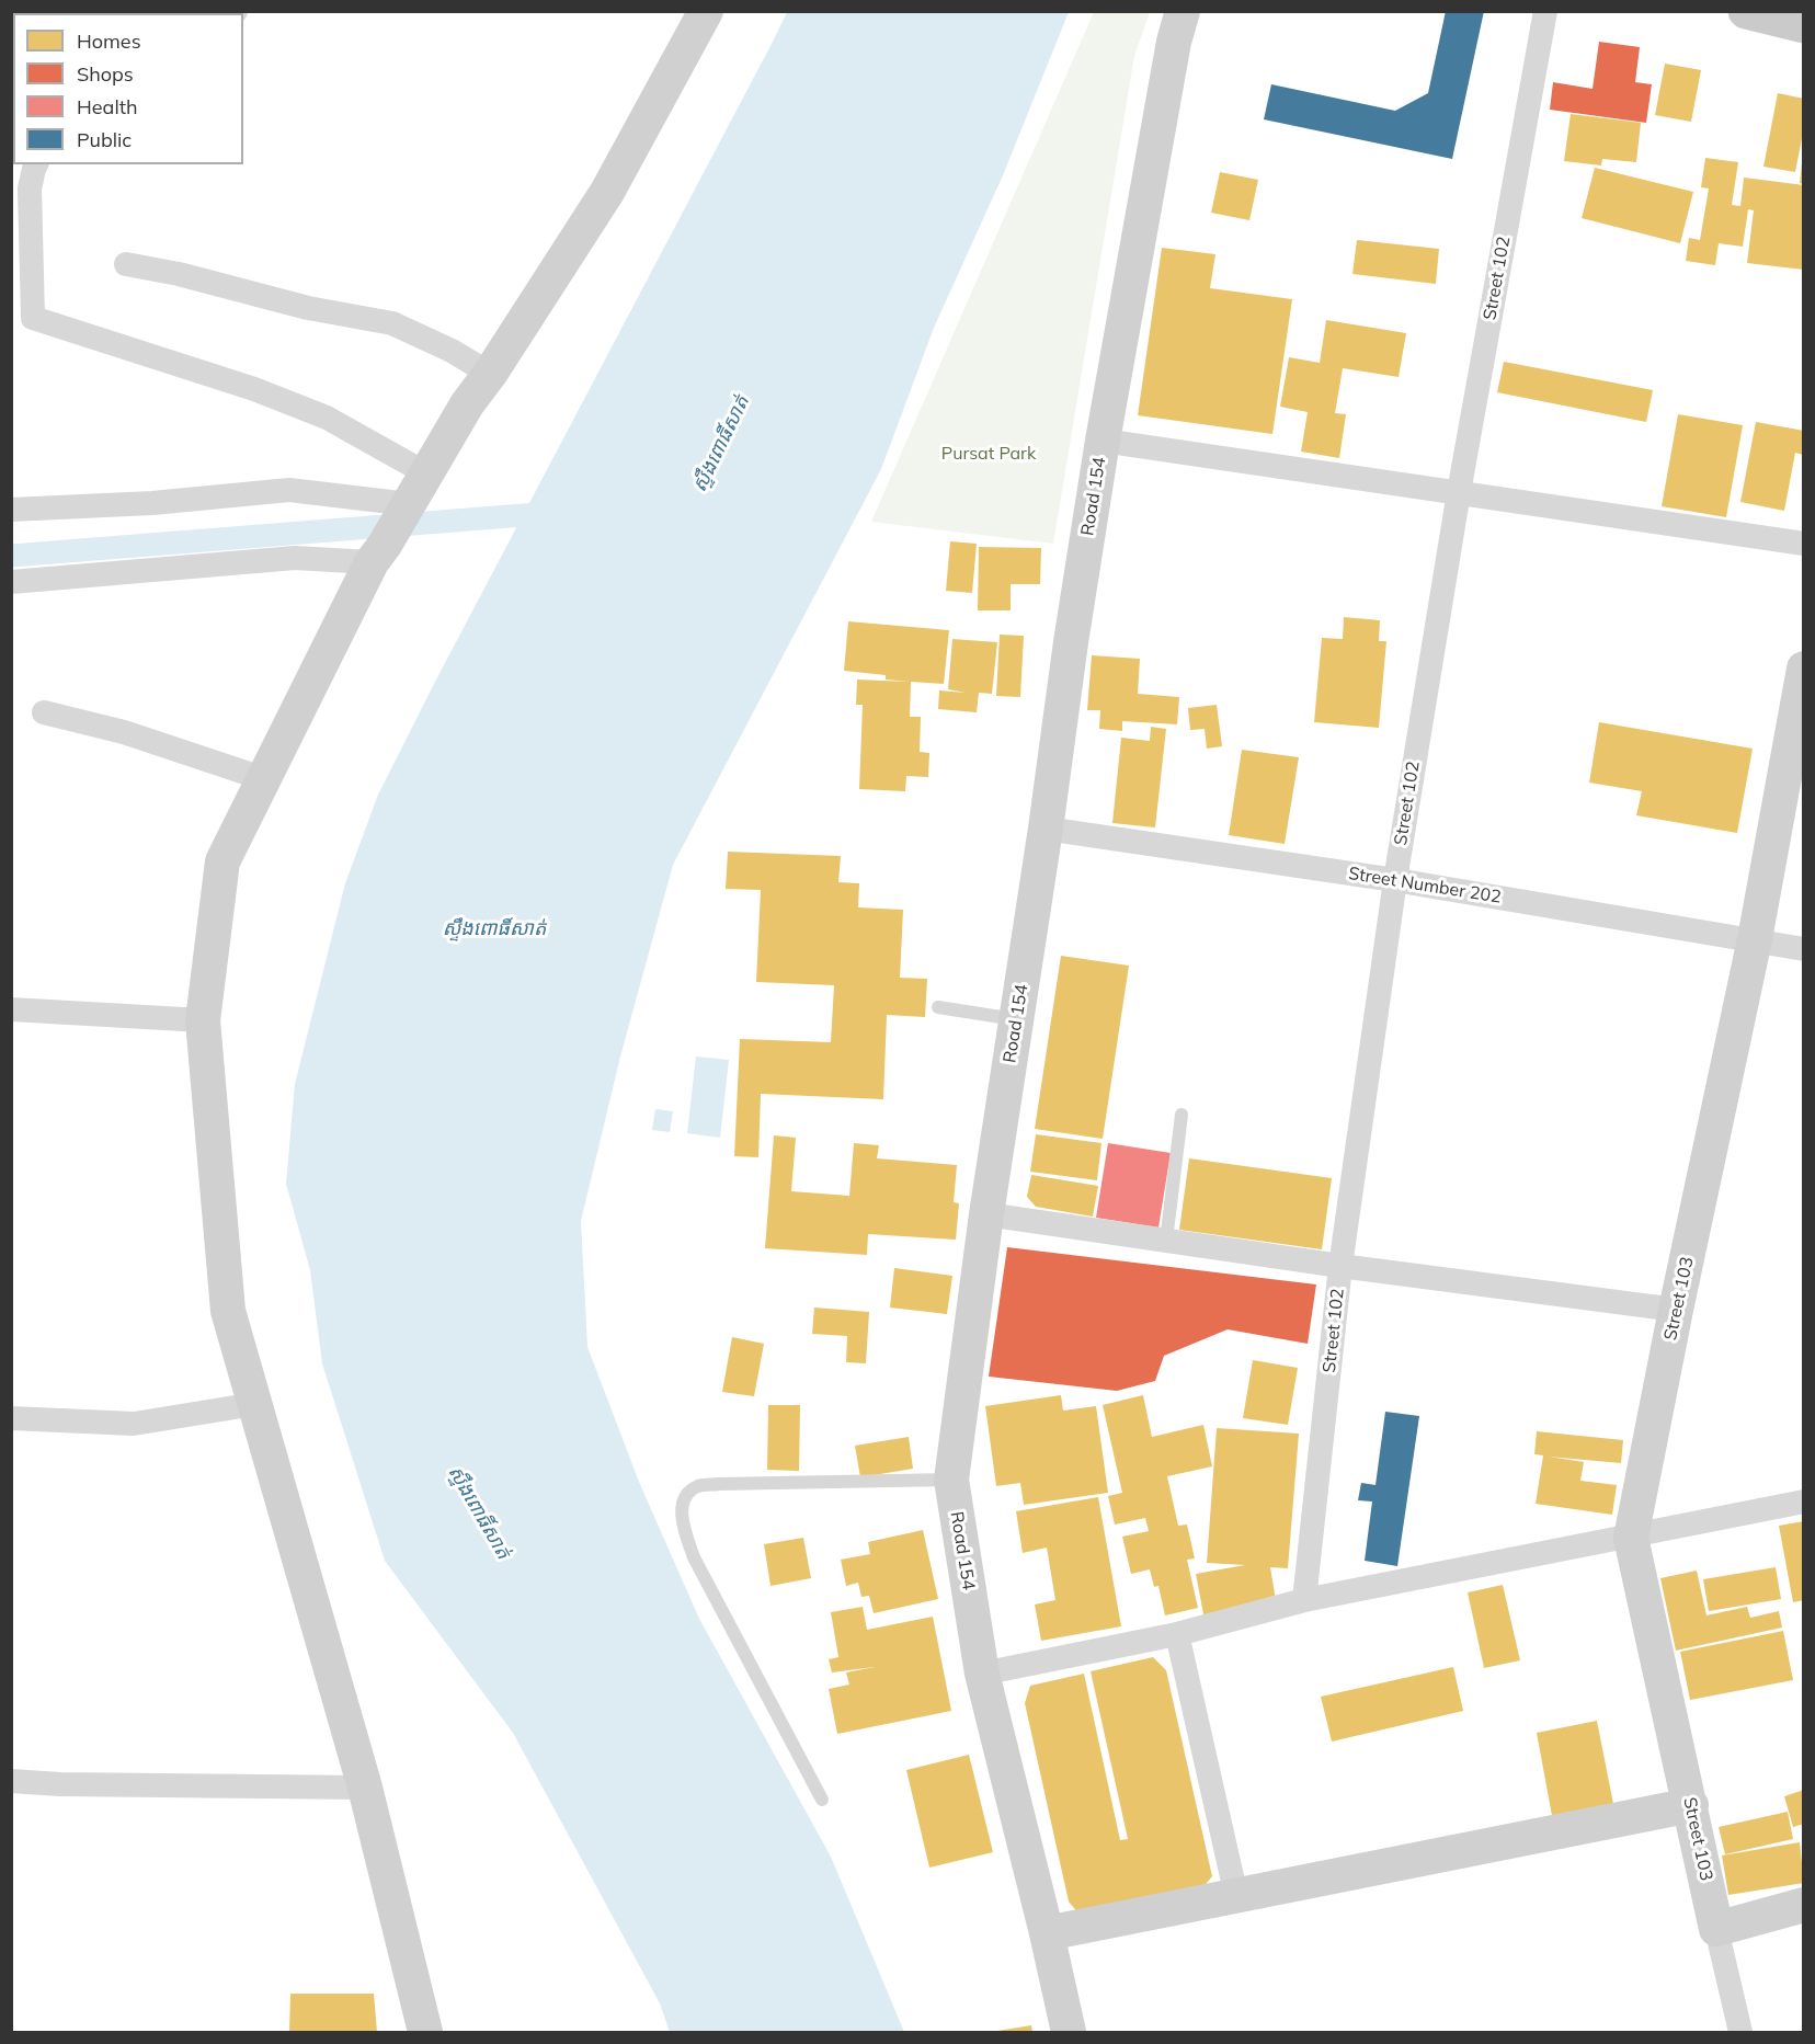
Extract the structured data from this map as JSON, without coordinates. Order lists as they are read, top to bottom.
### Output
{
  "streets": {
    "street": [
      "Street 102",
      "Road 154",
      "Street Number 202",
      "Street 103"
    ]
  },
  "crossings": [
    ["Street 102", "Street Number 202"],
    ["Road 154", "Street Number 202"],
    ["Street Number 202", "Street 103"]
  ],
  "water": ["ស្ទឹងពោធិ៍សាត់"],
  "parks": ["Pursat Park"],
  "legend": [
    "Homes",
    "Shops",
    "Health",
    "Public"
  ]
}
